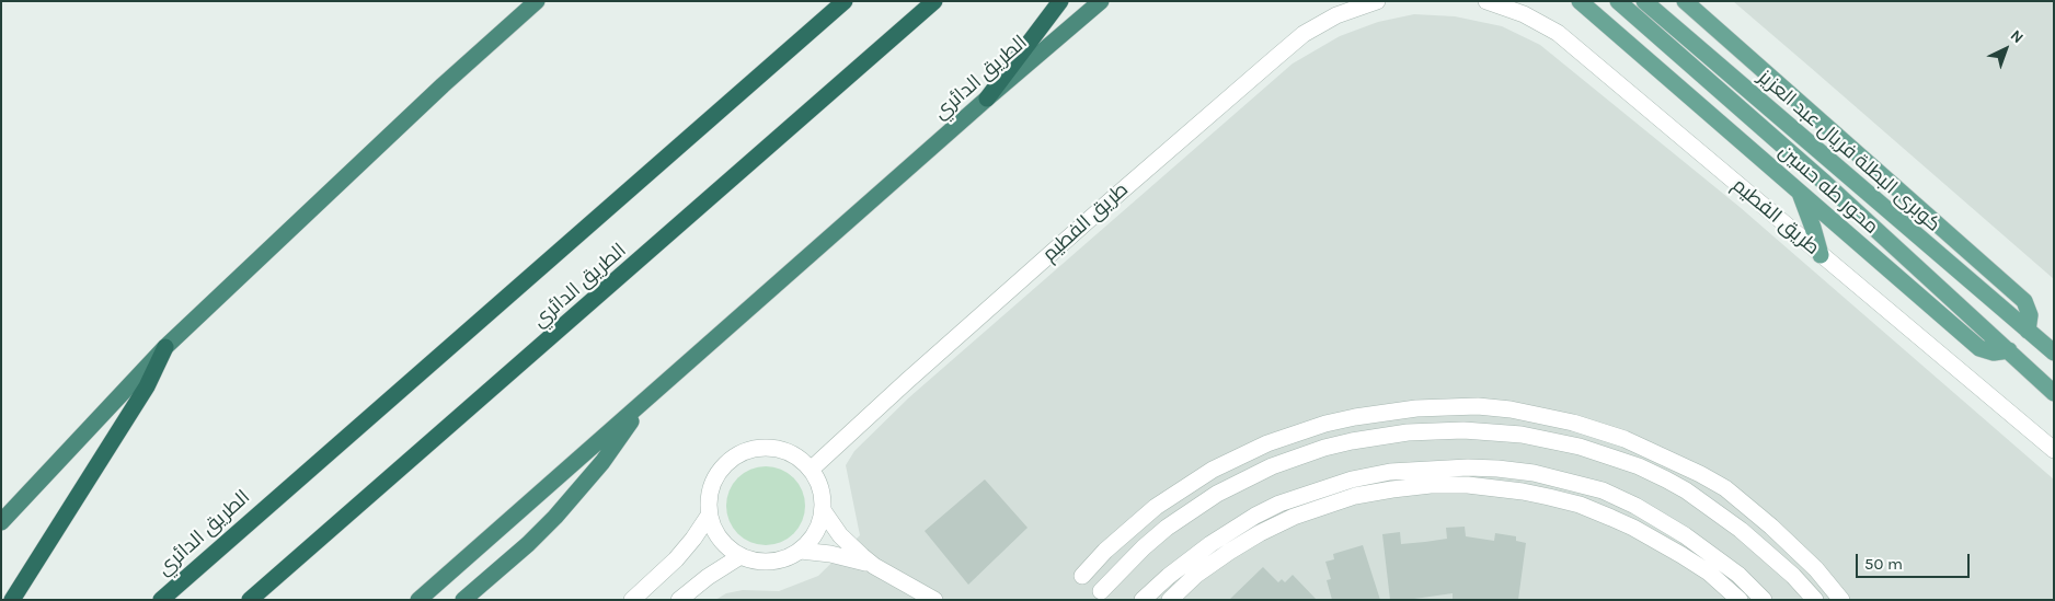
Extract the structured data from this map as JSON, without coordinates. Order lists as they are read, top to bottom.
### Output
{
  "streets": {
    "highway": ["الطريق الدائري"],
    "main road": ["كوبرى البطلة فريال عبد العزيز", "محور طه حسين"],
    "street": ["طريق الفطيم"]
  },
  "crossings": [
    ["كوبرى البطلة فريال عبد العزيز", "محور طه حسين"]
  ],
  "scale_bar": "50 m",
  "north": "top right"
}
